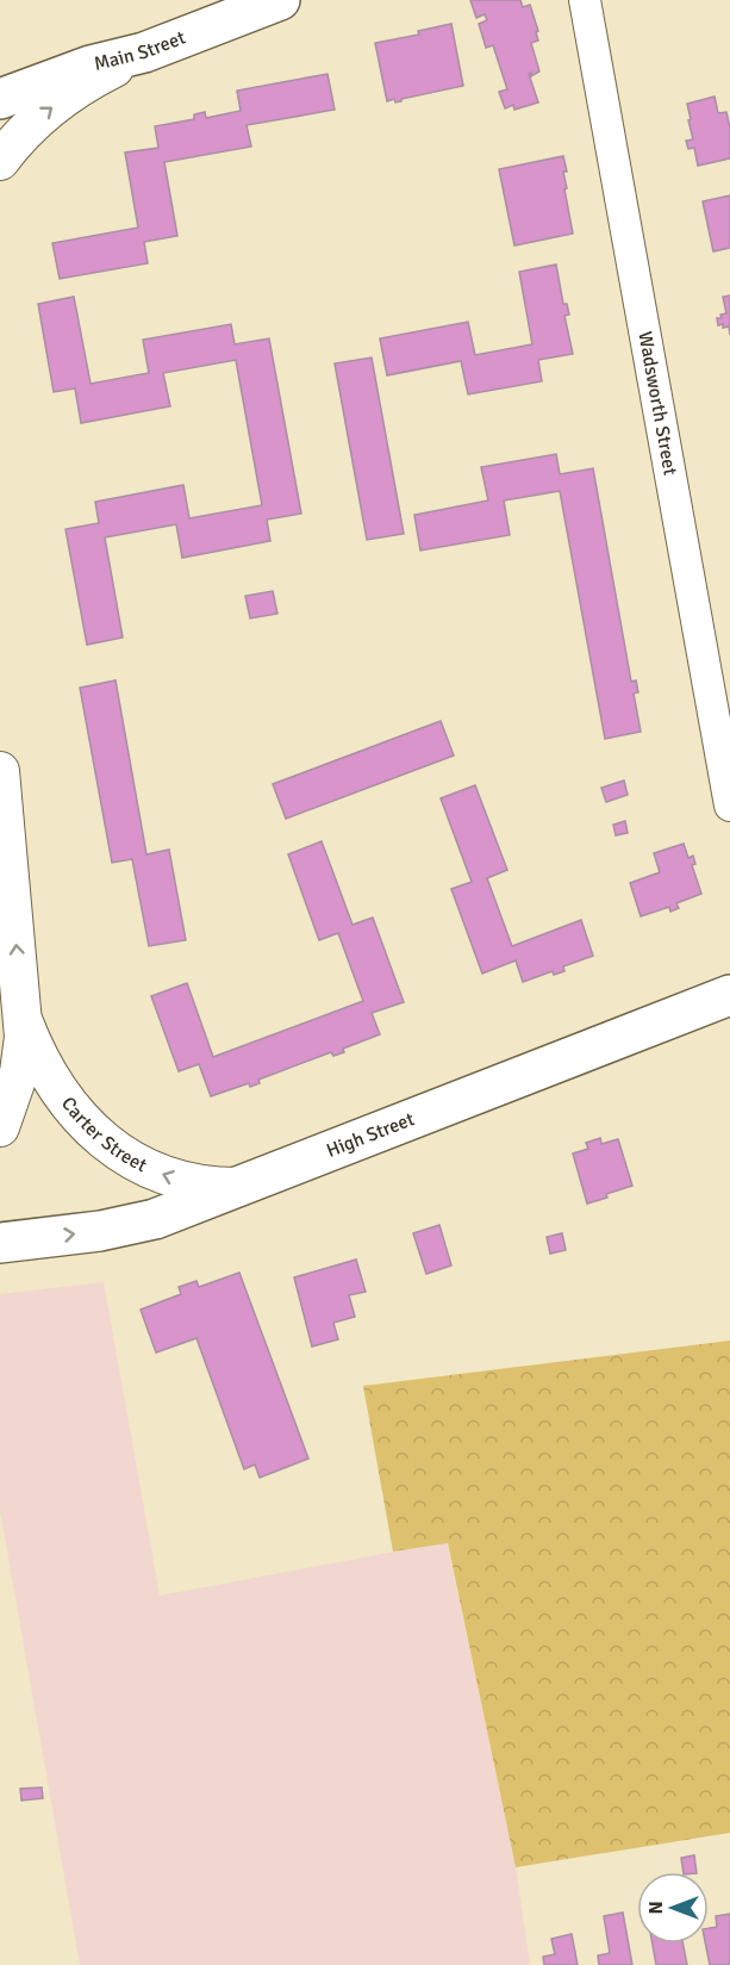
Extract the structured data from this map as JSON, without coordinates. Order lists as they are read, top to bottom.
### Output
{
  "streets": {
    "main road": ["Main Street", "High Street"],
    "street": ["Wadsworth Street", "Carter Street"]
  },
  "crossings": [
    ["Carter Street", "High Street"]
  ],
  "one_way": ["Carter Street"],
  "north": "left"
}
